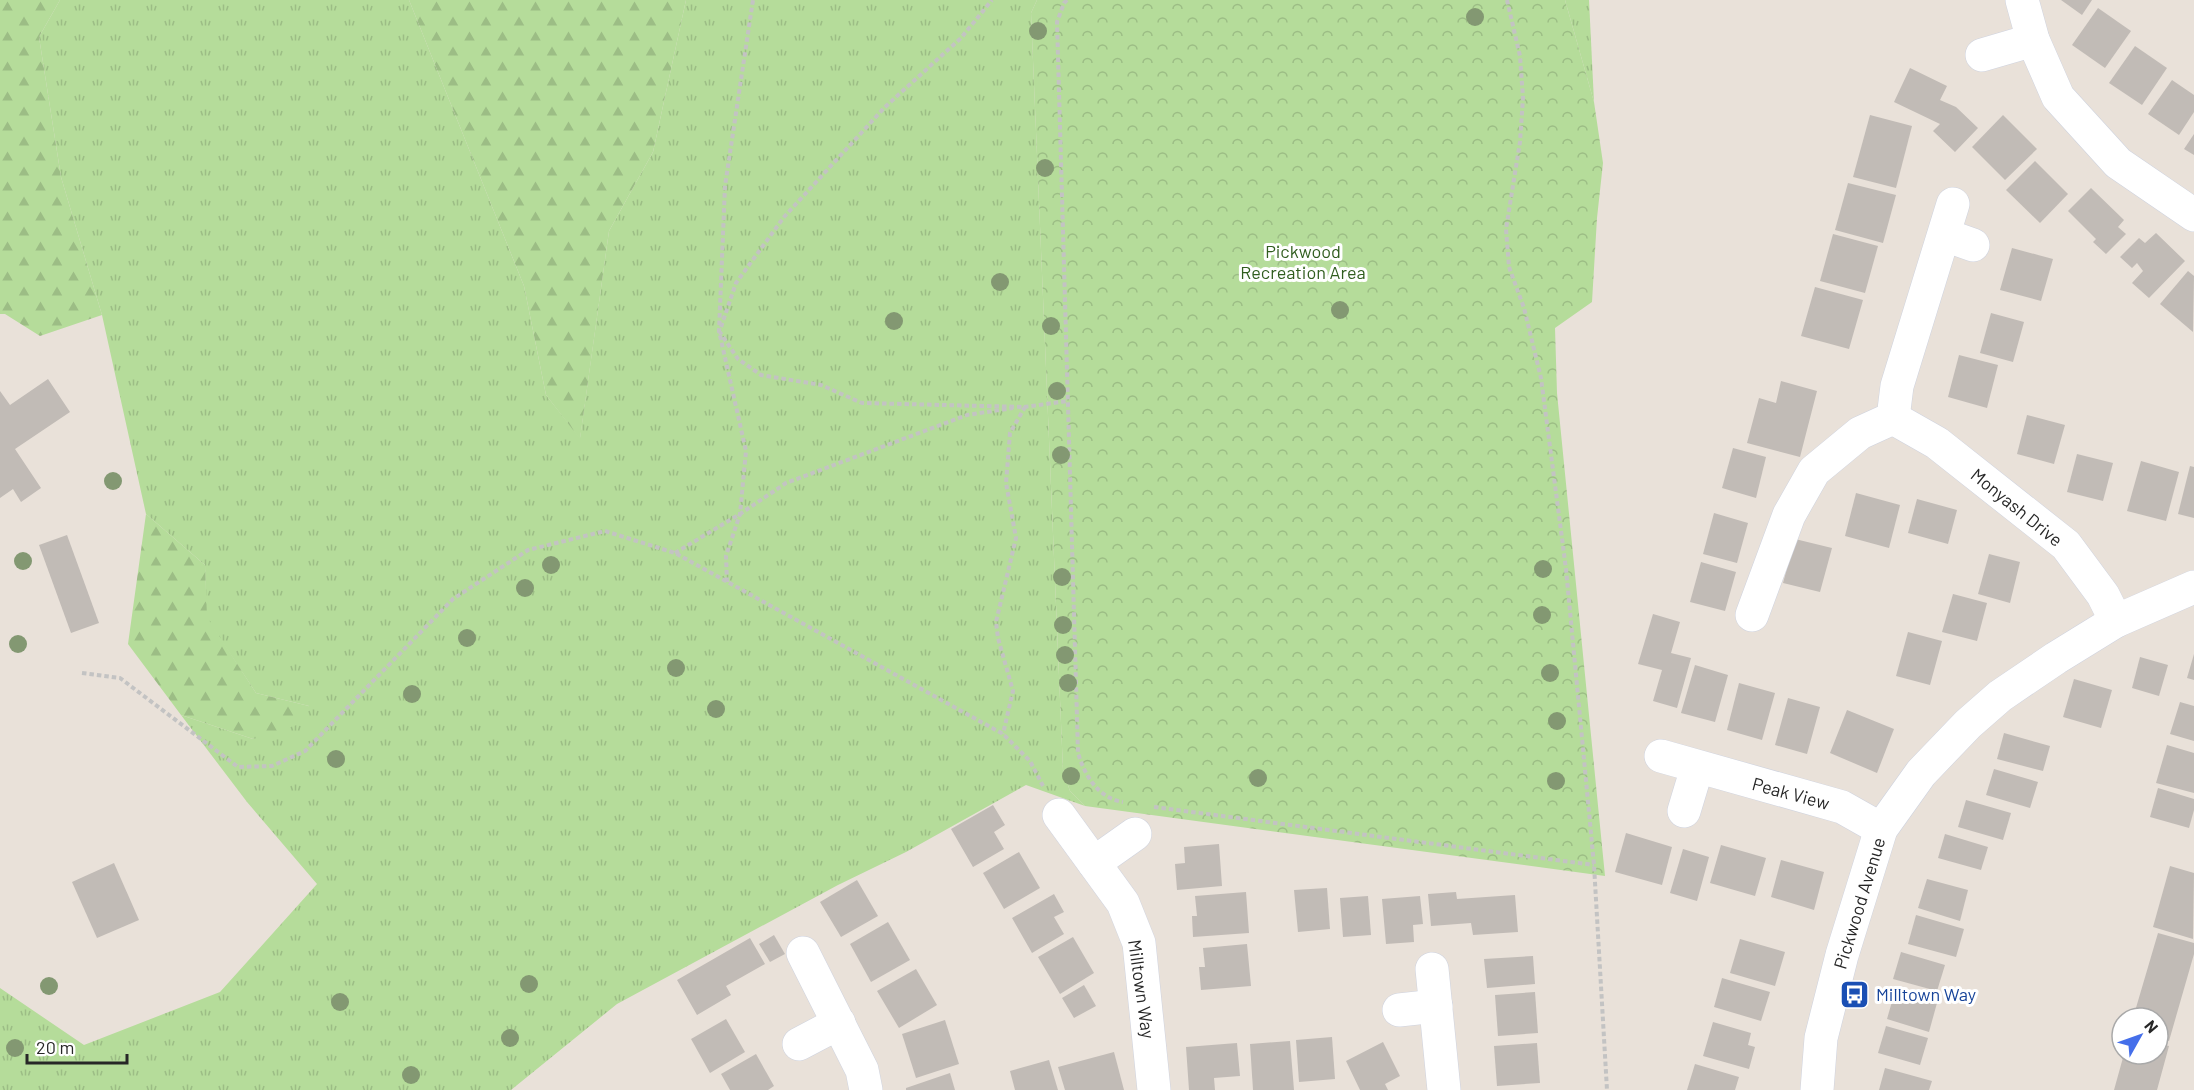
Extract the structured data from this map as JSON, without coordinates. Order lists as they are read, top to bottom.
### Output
{
  "streets": {
    "street": [
      "Monyash Drive",
      "Peak View",
      "Pickwood Avenue",
      "Milltown Way"
    ]
  },
  "crossings": [
    ["Monyash Drive", "Pickwood Avenue"],
    ["Peak View", "Pickwood Avenue"]
  ],
  "parks": ["Pickwood Recreation Area"],
  "places": {
    "bus stop": ["Milltown Way"]
  },
  "scale_bar": "20 m",
  "north": "top right"
}
